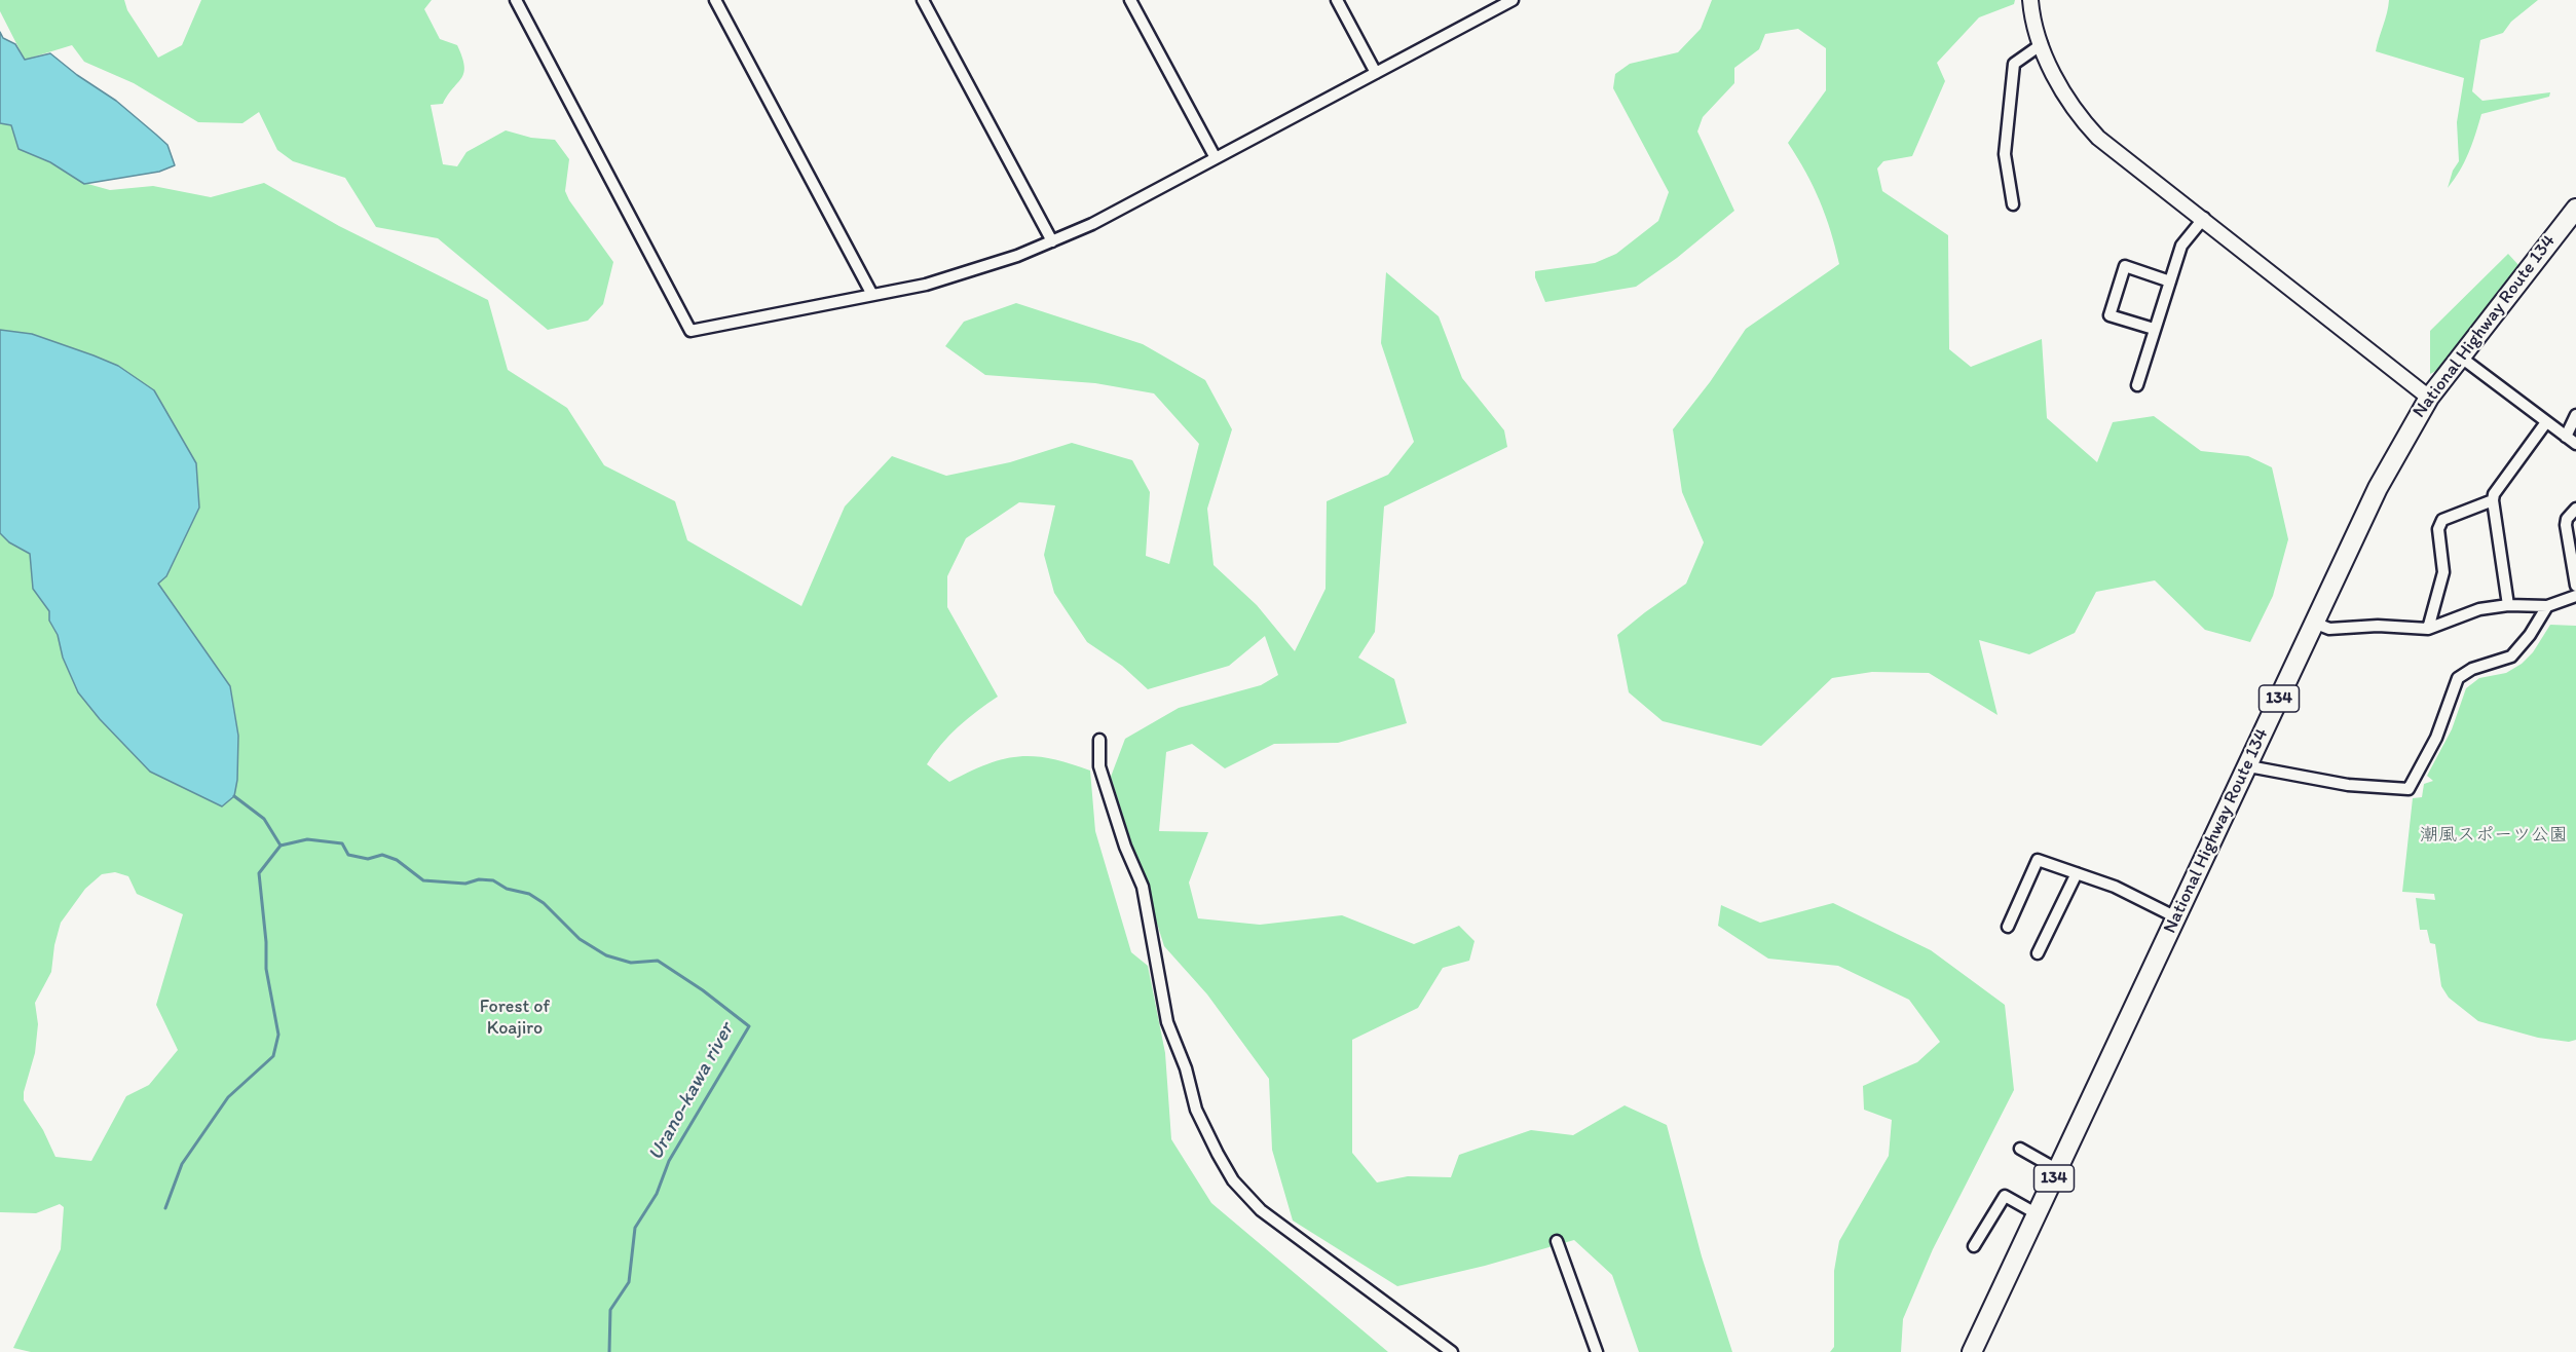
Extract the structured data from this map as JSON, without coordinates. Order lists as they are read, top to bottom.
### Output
{
  "streets": {
    "highway": ["National Highway Route 134", "134"]
  },
  "water": ["Urano-kawa river"],
  "parks": ["潮風スポーツ公園", "Forest of Koajiro"]
}
